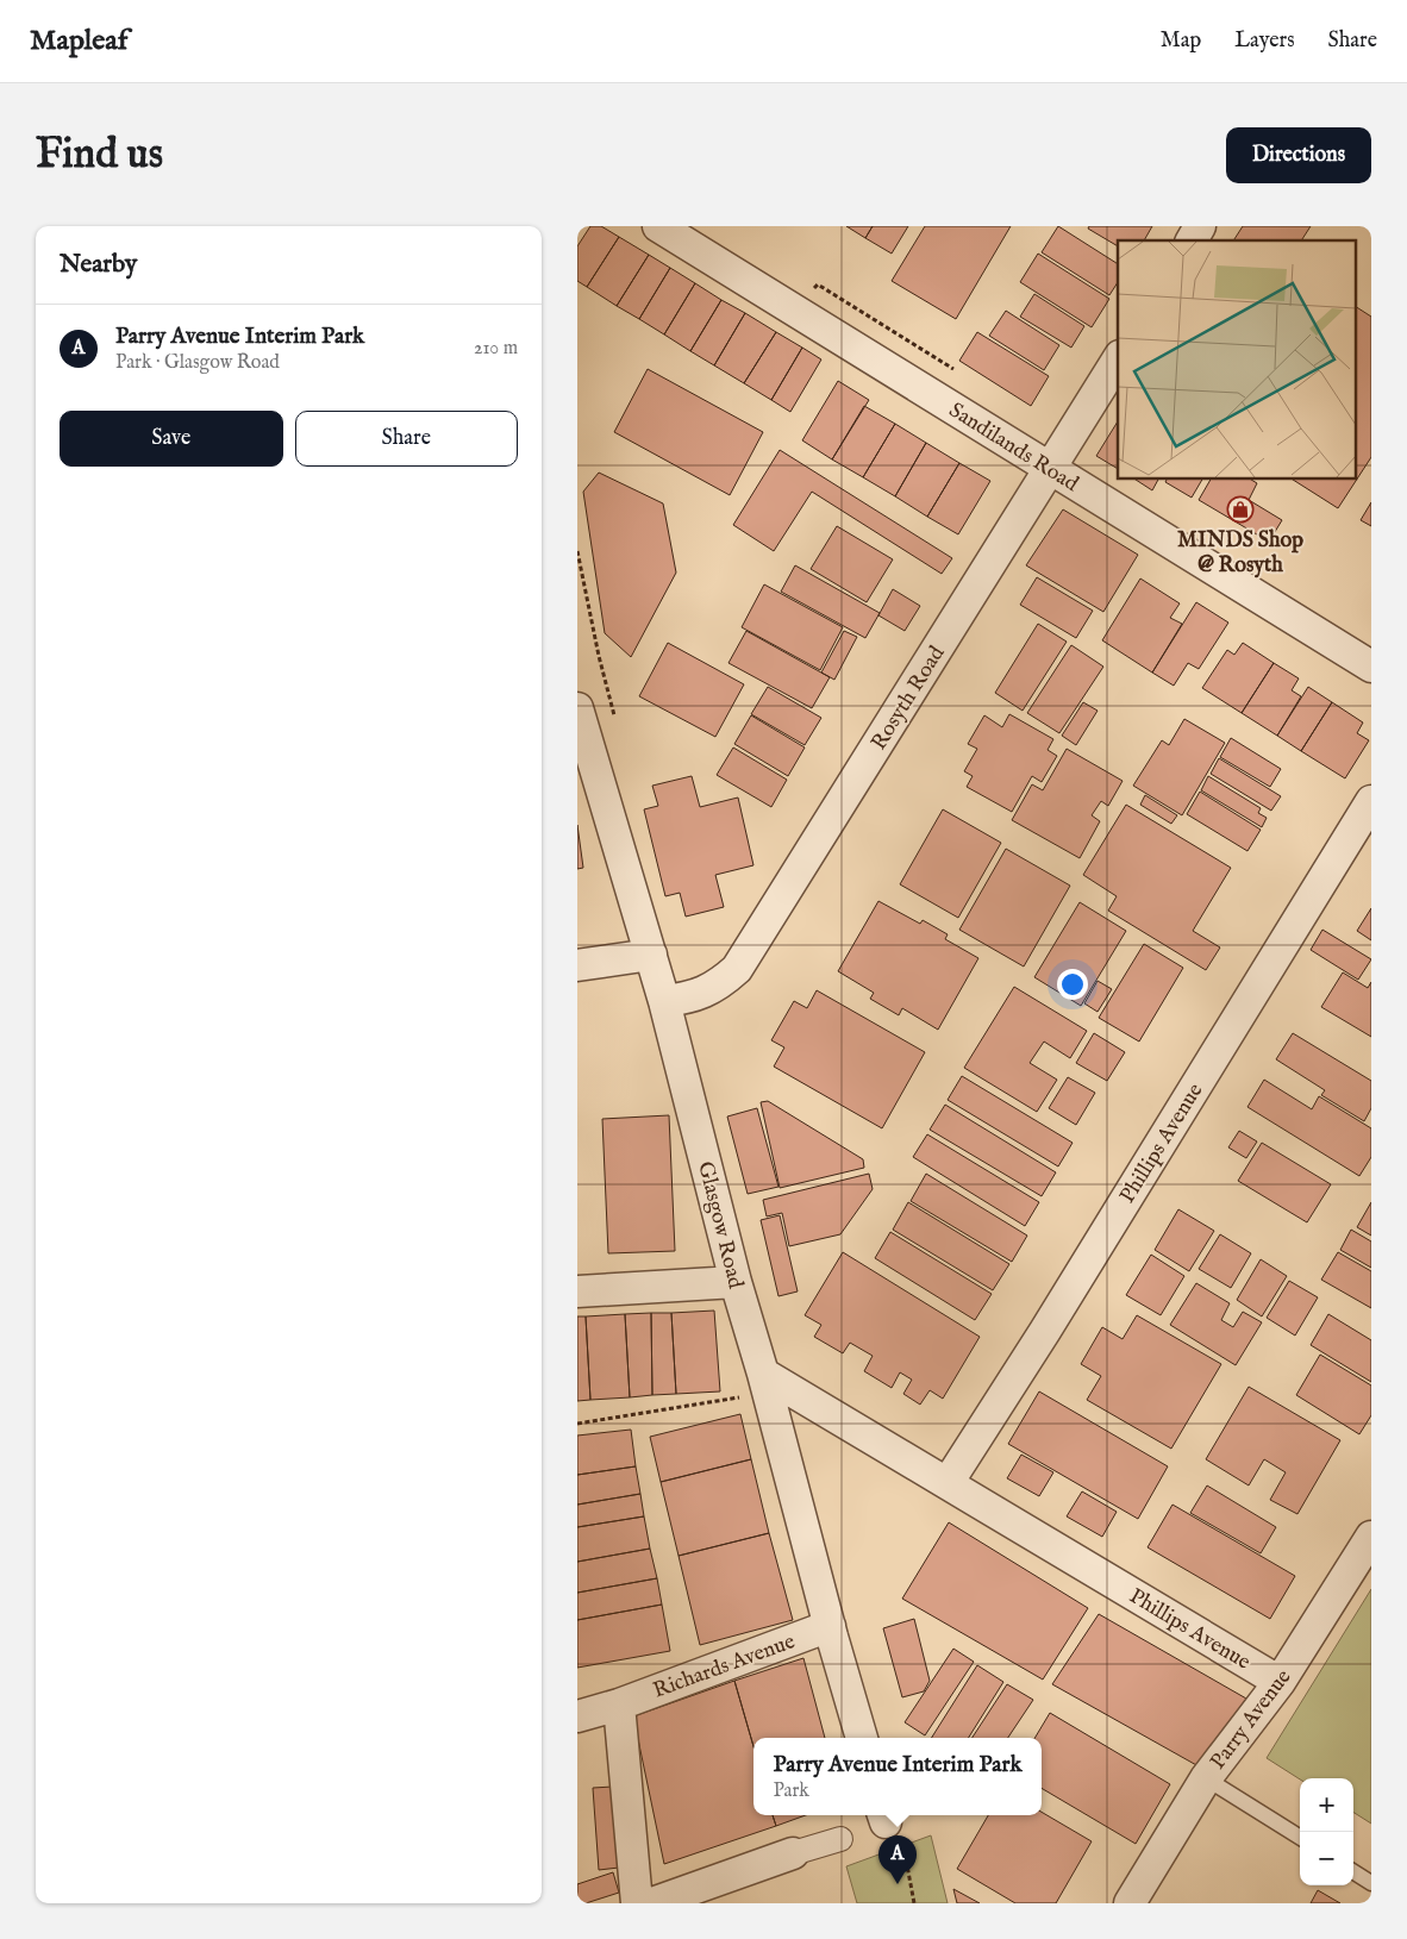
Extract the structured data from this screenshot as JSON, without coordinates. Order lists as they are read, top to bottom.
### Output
{
  "streets": {
    "street": [
      "Sandilands Road",
      "Rosyth Road",
      "Phillips Avenue",
      "Glasgow Road",
      "Richards Avenue",
      "Parry Avenue"
    ]
  },
  "crossings": [
    ["Sandilands Road", "Rosyth Road"],
    ["Rosyth Road", "Glasgow Road"],
    ["Phillips Avenue", "Glasgow Road"],
    ["Phillips Avenue", "Parry Avenue"],
    ["Glasgow Road", "Richards Avenue"]
  ],
  "places": {
    "shop": ["MINDS Shop @ Rosyth"]
  },
  "page": {
    "header": "Mapleaf",
    "nav": ["Map", "Layers", "Share"],
    "buttons": [
      "Directions",
      ["Save", "Share"]
    ],
    "title": "Find us",
    "heading": "Nearby",
    "list": [
      {
        "mark": "A",
        "name": "Parry Avenue Interim Park",
        "note": "Park · Glasgow Road",
        "value": "210 m"
      }
    ],
    "popup": ["Parry Avenue Interim Park", "Park"],
    "map_buttons": ["+", "−"],
    "pins": "A"
  }
}
